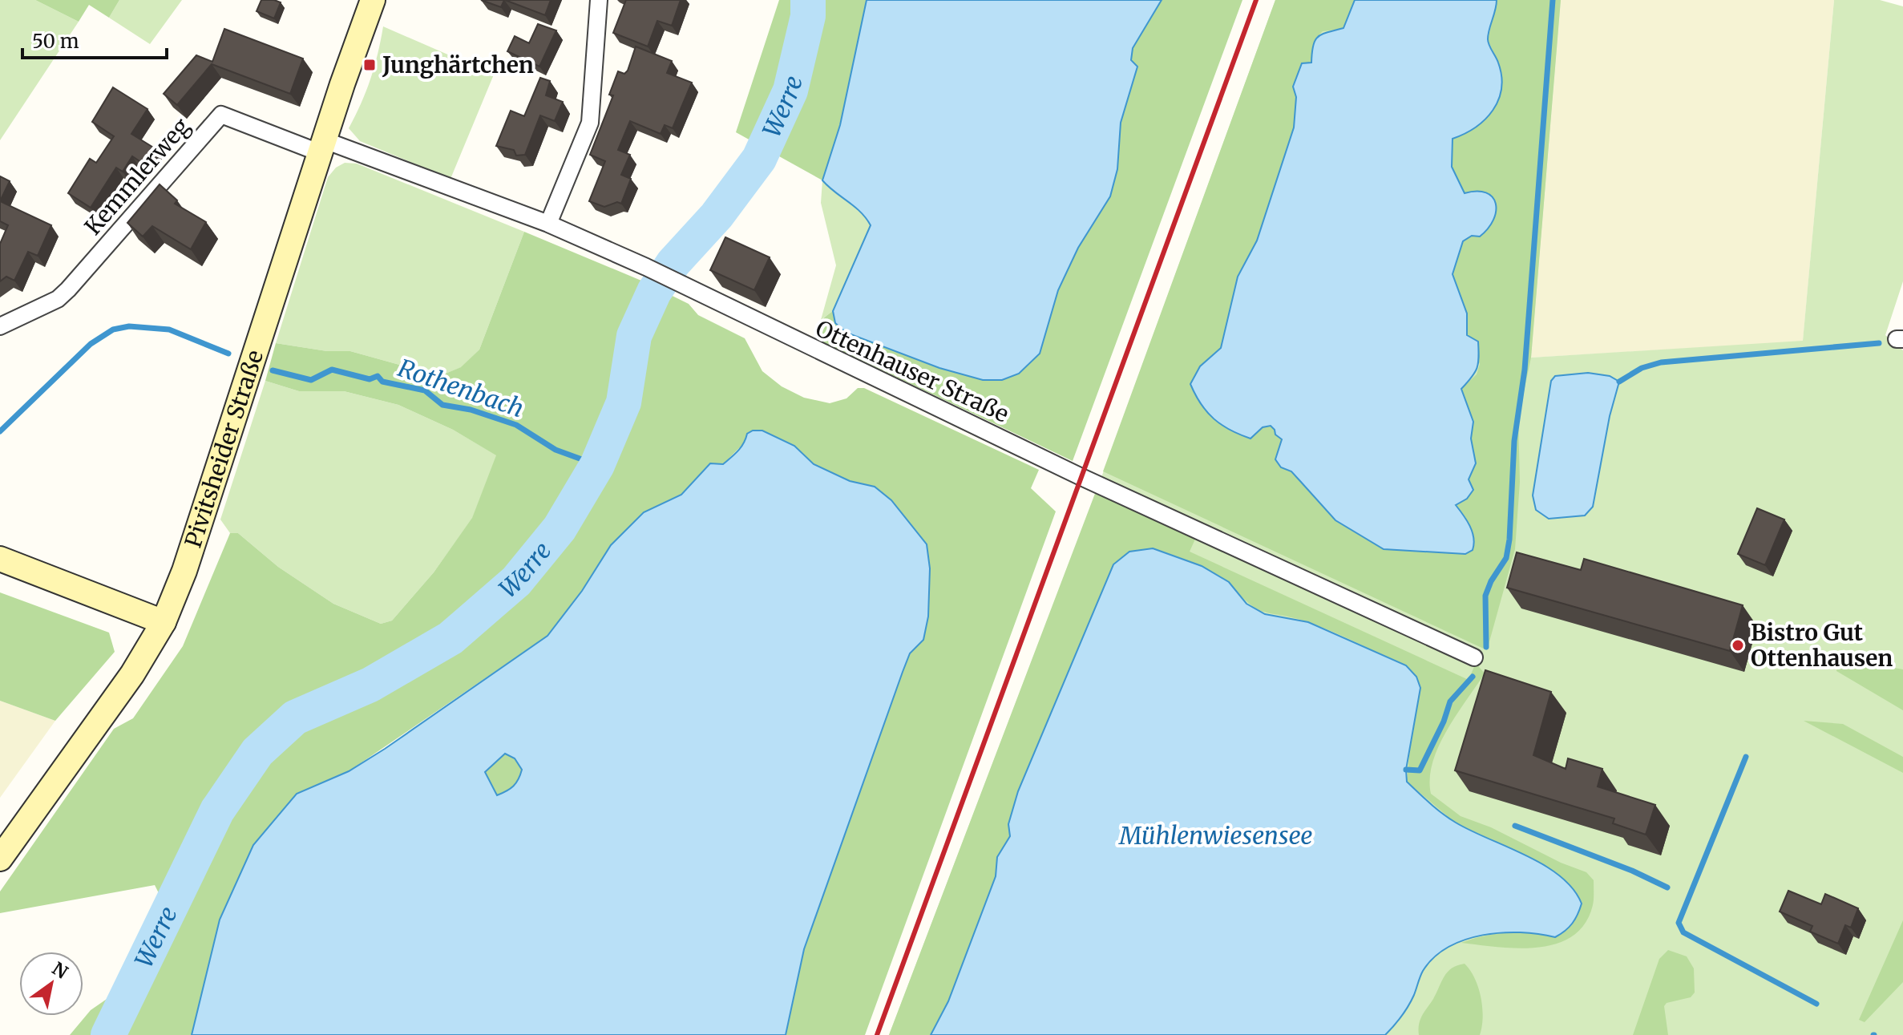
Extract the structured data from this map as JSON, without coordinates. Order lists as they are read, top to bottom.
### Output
{
  "streets": {
    "main road": ["Pivitsheider Straße"],
    "street": ["Kemmlerweg", "Ottenhauser Straße"]
  },
  "crossings": [
    ["Kemmlerweg", "Ottenhauser Straße"],
    ["Kemmlerweg", "Pivitsheider Straße"],
    ["Ottenhauser Straße", "Pivitsheider Straße"]
  ],
  "water": ["Werre", "Rothenbach", "Mühlenwiesensee"],
  "places": {
    "transit": ["Junghärtchen"],
    "other": ["Bistro Gut Ottenhausen"]
  },
  "scale_bar": "50 m",
  "north": "top right"
}
